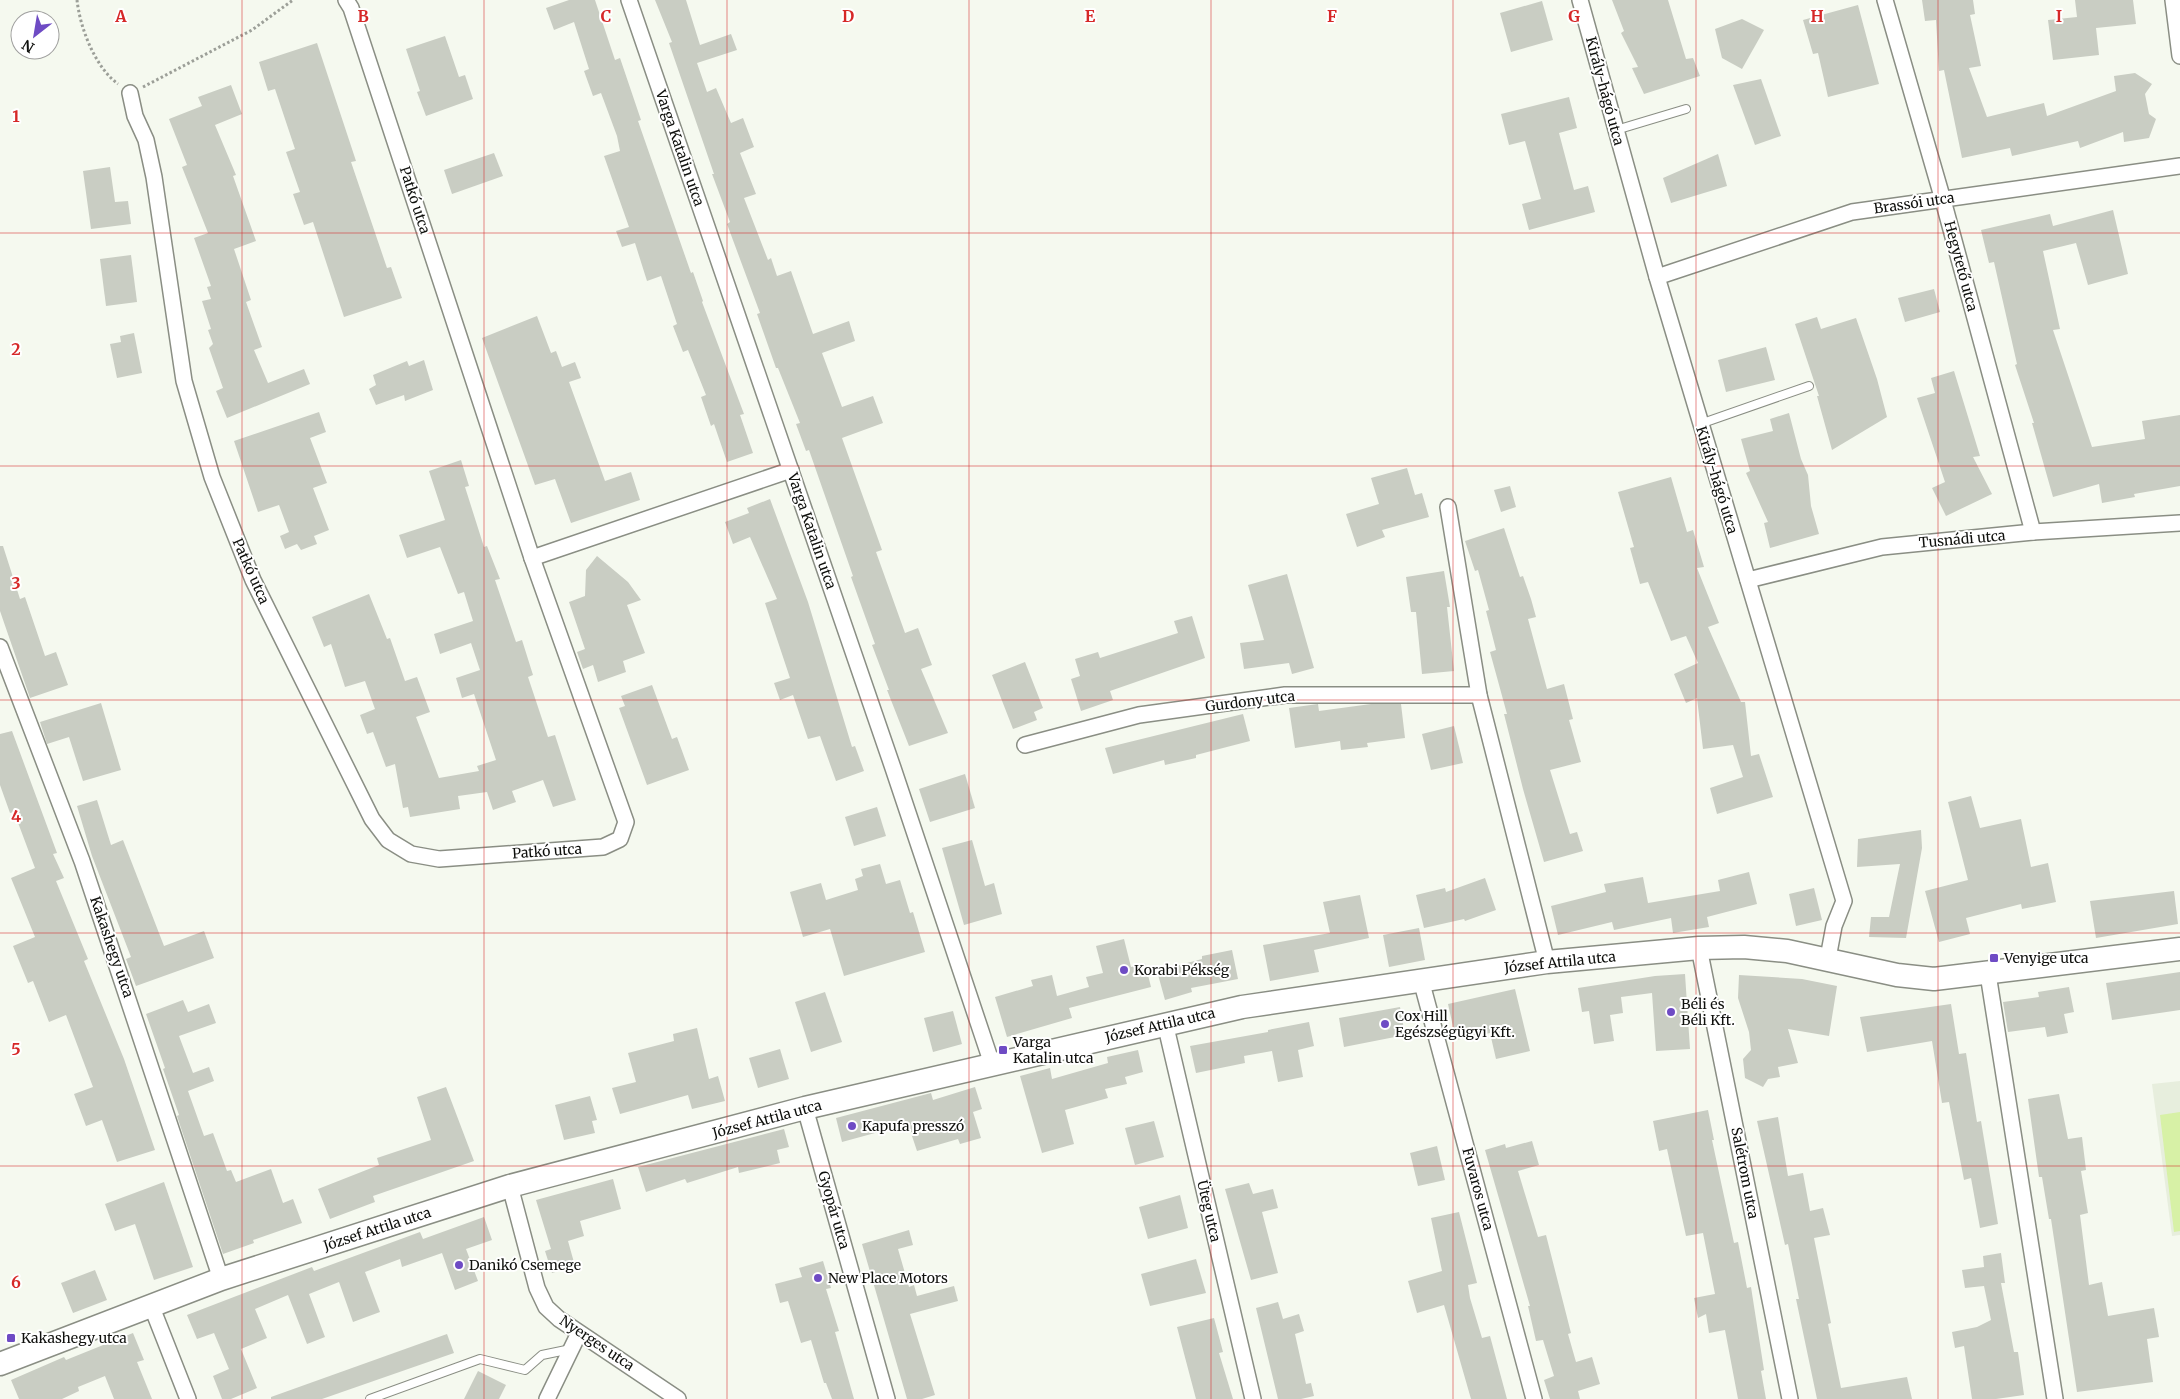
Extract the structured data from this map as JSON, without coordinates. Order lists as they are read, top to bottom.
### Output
{
  "streets": {
    "street": [
      "Király-hágó utca",
      "Varga Katalin utca",
      "Patkó utca",
      "Brassói utca",
      "Hegytető utca",
      "Tusnádi utca",
      "Gurdony utca",
      "Kakashegy utca",
      "József Attila utca",
      "Salétrom utca",
      "Fuvaros utca",
      "Gyopár utca",
      "Üteg utca",
      "Nyerges utca"
    ]
  },
  "crossings": [
    ["Király-hágó utca", "Brassói utca"],
    ["Király-hágó utca", "Tusnádi utca"],
    ["Király-hágó utca", "József Attila utca"],
    ["Varga Katalin utca", "József Attila utca"],
    ["Brassói utca", "Hegytető utca"],
    ["Hegytető utca", "Tusnádi utca"],
    ["Kakashegy utca", "József Attila utca"],
    ["József Attila utca", "Salétrom utca"],
    ["József Attila utca", "Fuvaros utca"],
    ["József Attila utca", "Gyopár utca"],
    ["József Attila utca", "Üteg utca"],
    ["József Attila utca", "Nyerges utca"]
  ],
  "places": {
    "transit": ["Venyige utca", "Varga Katalin utca", "Kakashegy utca"],
    "other": [
      "Korabi Pékség",
      "Béli és Béli Kft.",
      "Cox Hill Egészségügyi Kft.",
      "Kapufa presszó",
      "Danikó Csemege",
      "New Place Motors"
    ]
  },
  "north": "bottom left",
  "grid": {
    "columns": [
      "A",
      "B",
      "C",
      "D",
      "E",
      "F",
      "G",
      "H",
      "I"
    ],
    "rows": [
      "1",
      "2",
      "3",
      "4",
      "5",
      "6"
    ]
  }
}
